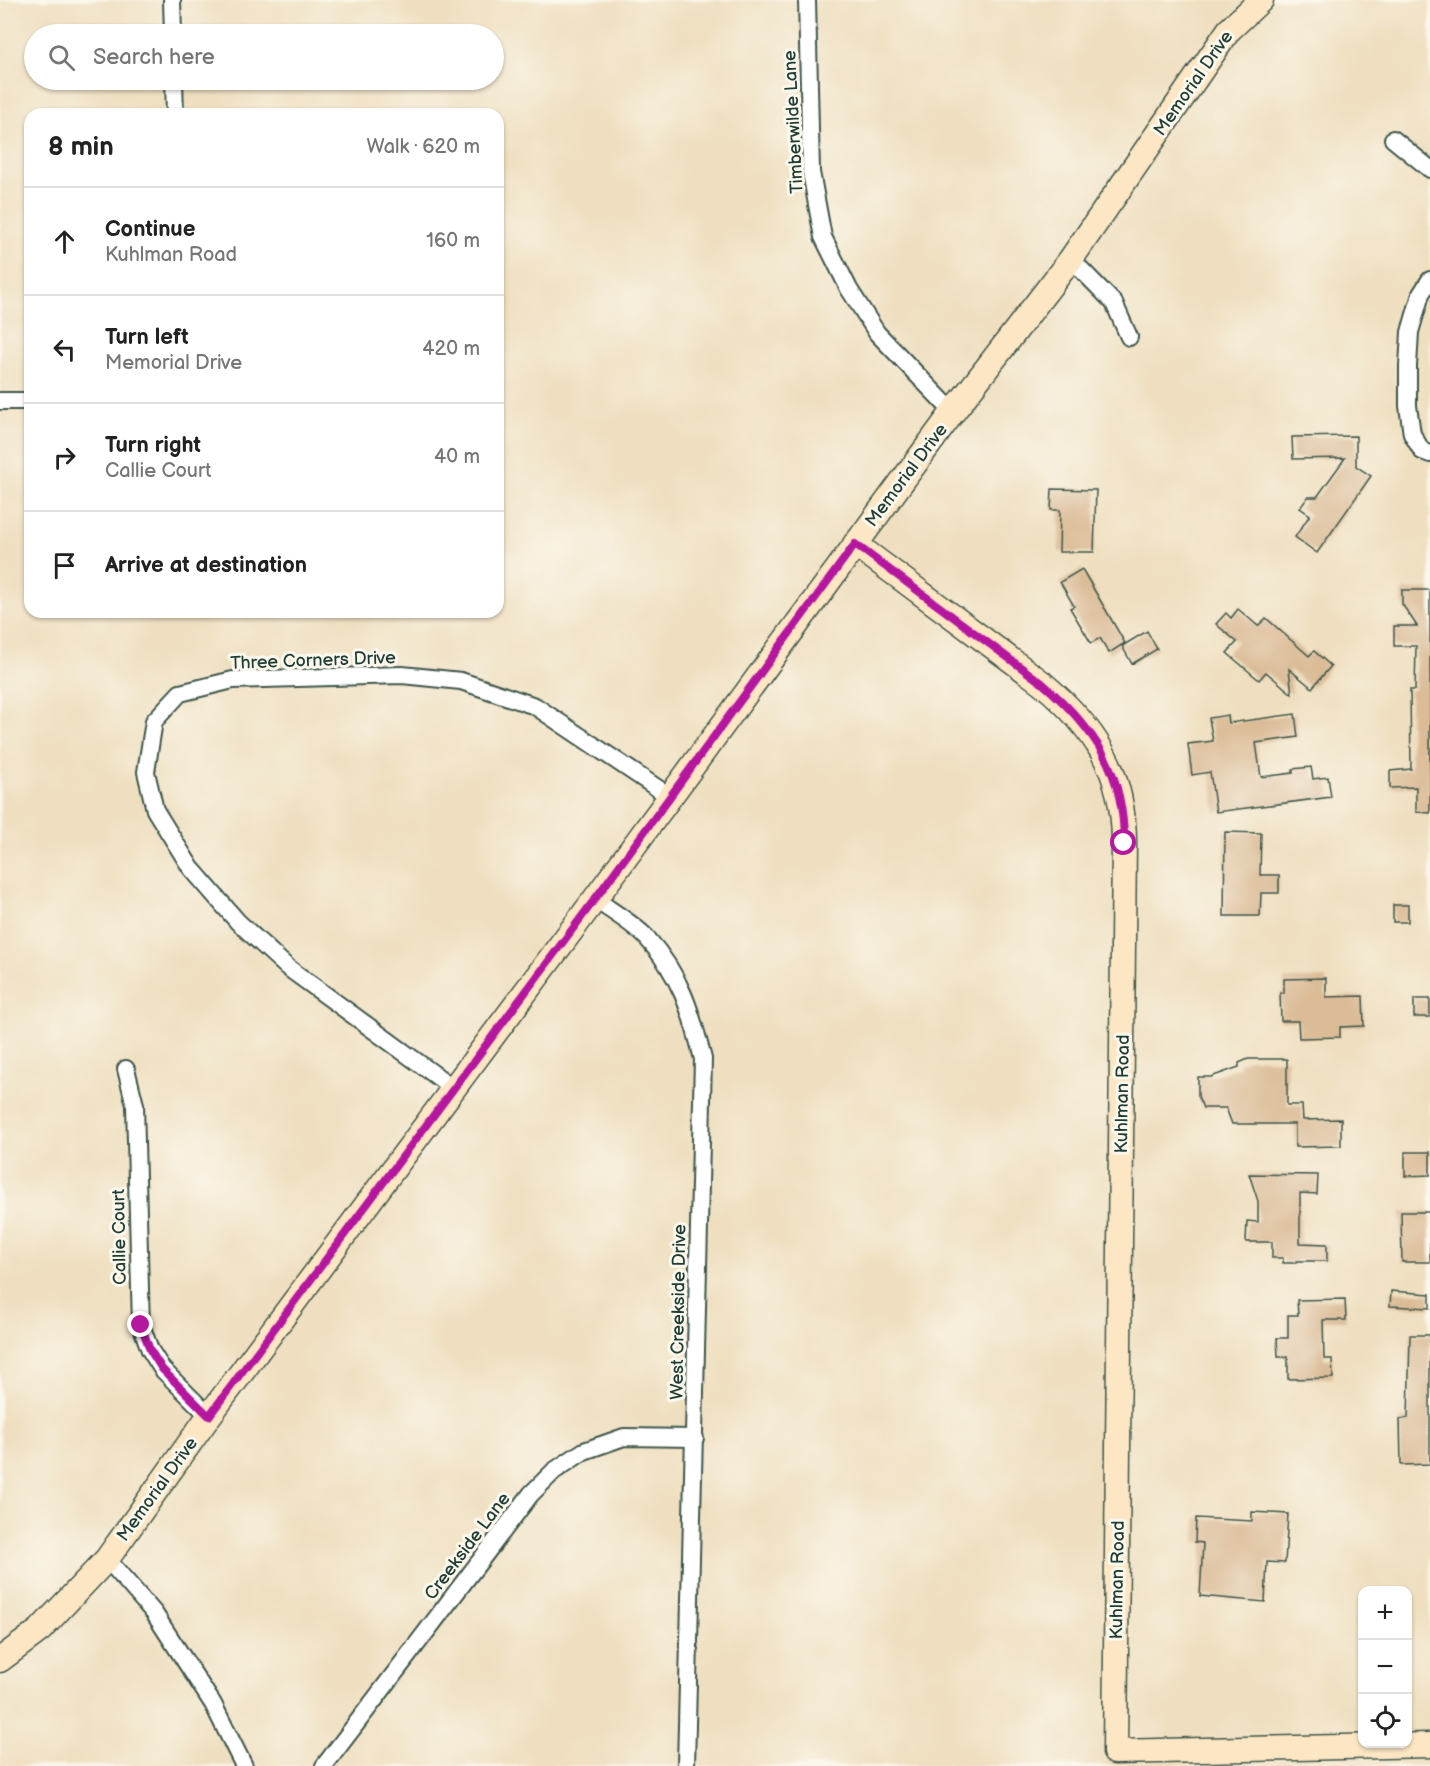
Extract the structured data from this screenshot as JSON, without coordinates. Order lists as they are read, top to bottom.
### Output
{
  "streets": {
    "street": [
      "Memorial Drive",
      "Timberwilde Lane",
      "Three Corners Drive",
      "Kuhlman Road",
      "Callie Court",
      "West Creekside Drive",
      "Creekside Lane"
    ]
  },
  "crossings": [
    ["Memorial Drive", "Timberwilde Lane"],
    ["Memorial Drive", "Three Corners Drive"],
    ["Memorial Drive", "Kuhlman Road"],
    ["Memorial Drive", "Callie Court"],
    ["Memorial Drive", "West Creekside Drive"],
    ["West Creekside Drive", "Creekside Lane"]
  ],
  "page": {
    "search": "Search here",
    "heading": ["8 min", "Walk · 620 m"],
    "list": [
      ["Continue", "Kuhlman Road", "160 m"],
      ["Turn left", "Memorial Drive", "420 m"],
      ["Turn right", "Callie Court", "40 m"],
      "Arrive at destination"
    ],
    "map_buttons": ["+", "−"]
  }
}
